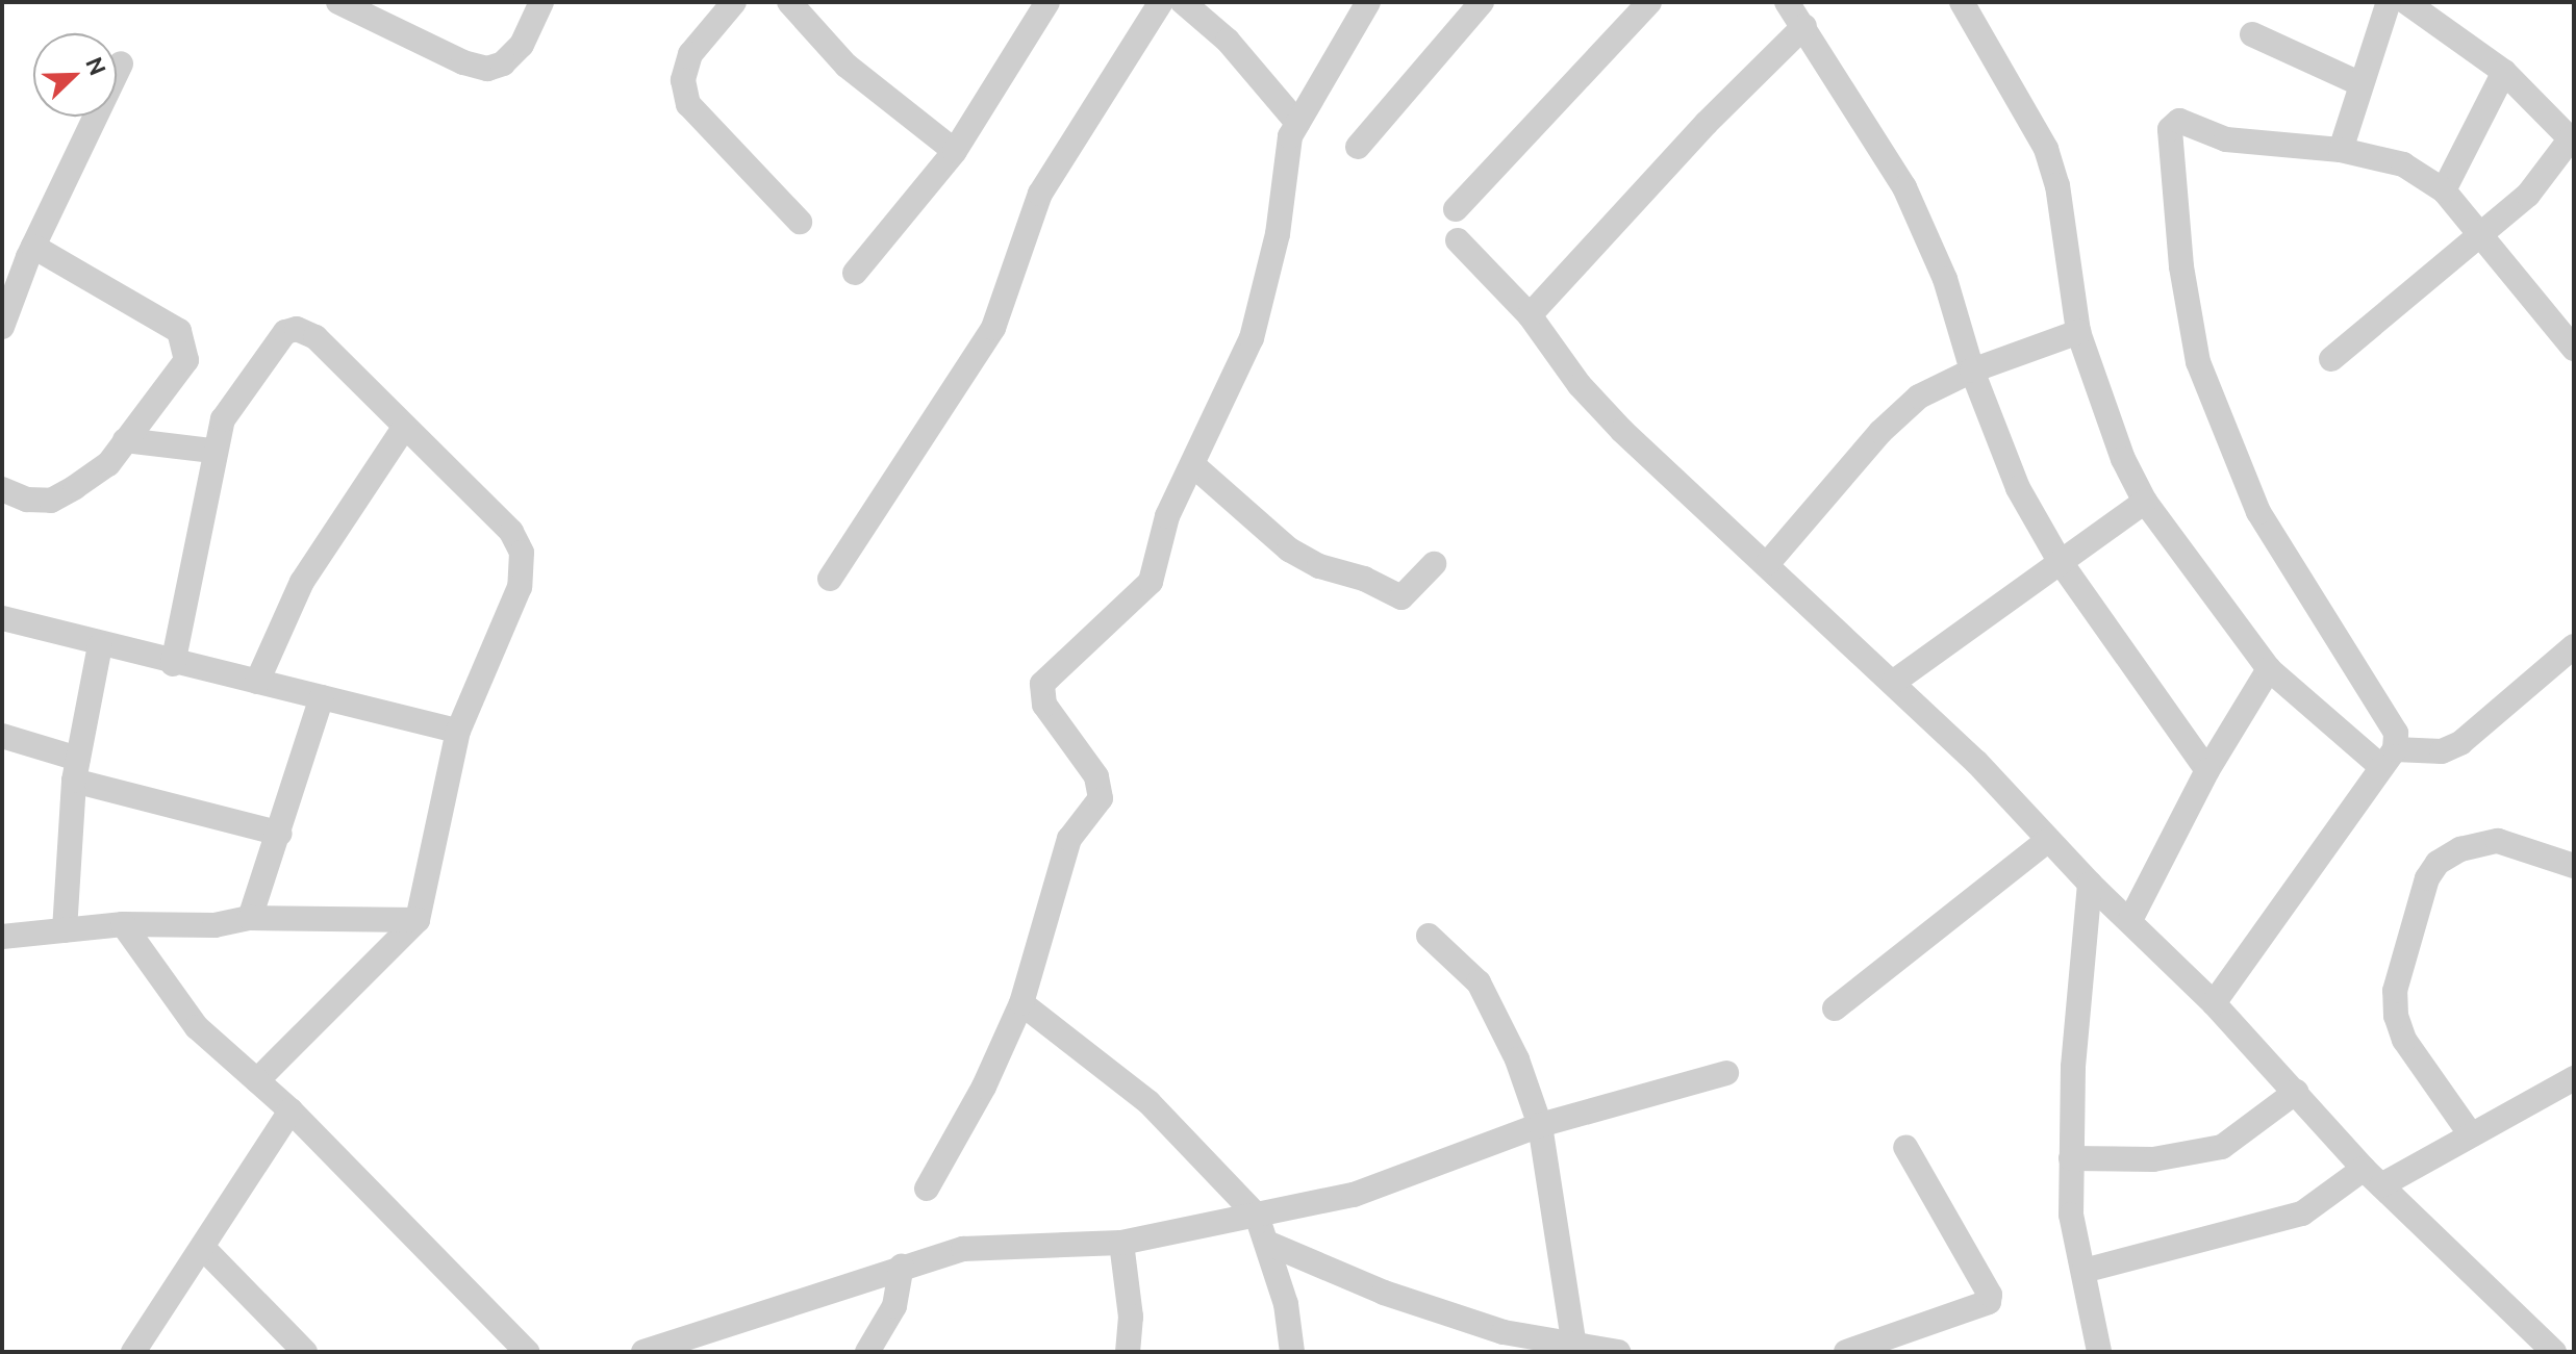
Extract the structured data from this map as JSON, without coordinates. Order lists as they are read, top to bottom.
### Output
{
  "north": "top right"
}
